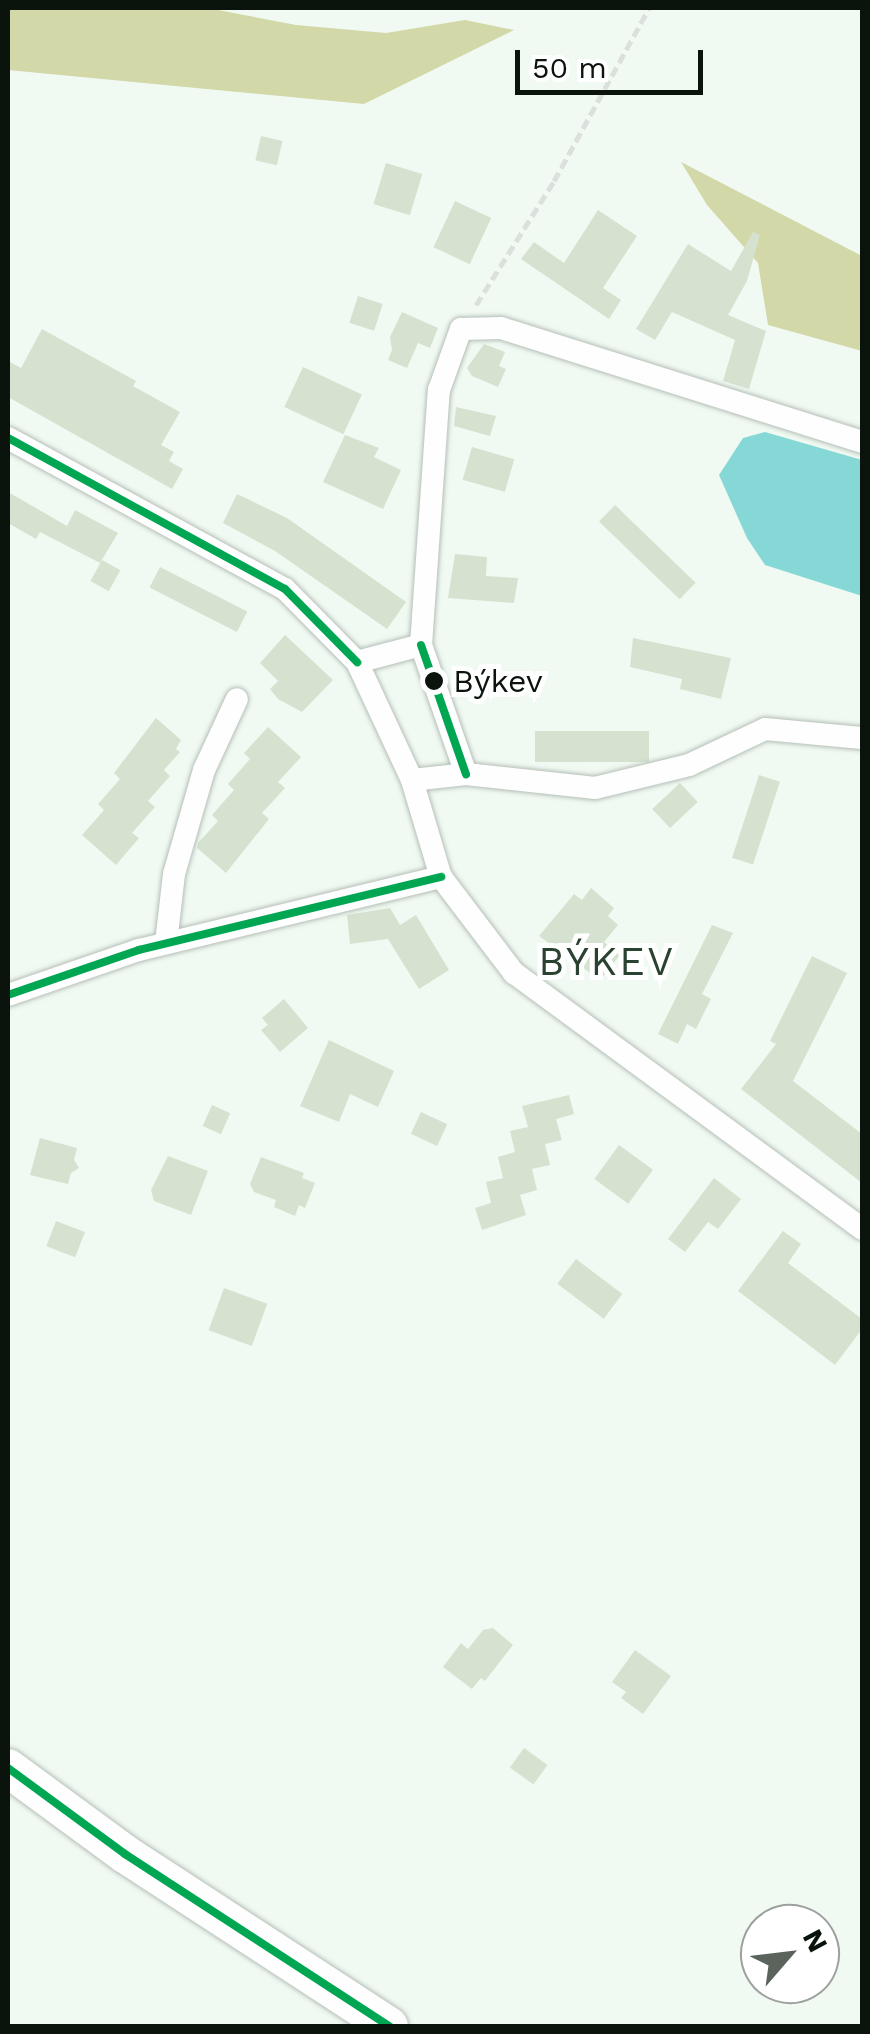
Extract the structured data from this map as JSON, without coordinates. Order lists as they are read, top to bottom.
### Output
{
  "districts": ["BÝKEV"],
  "places": ["Býkev"],
  "scale_bar": "50 m",
  "north": "top right"
}
